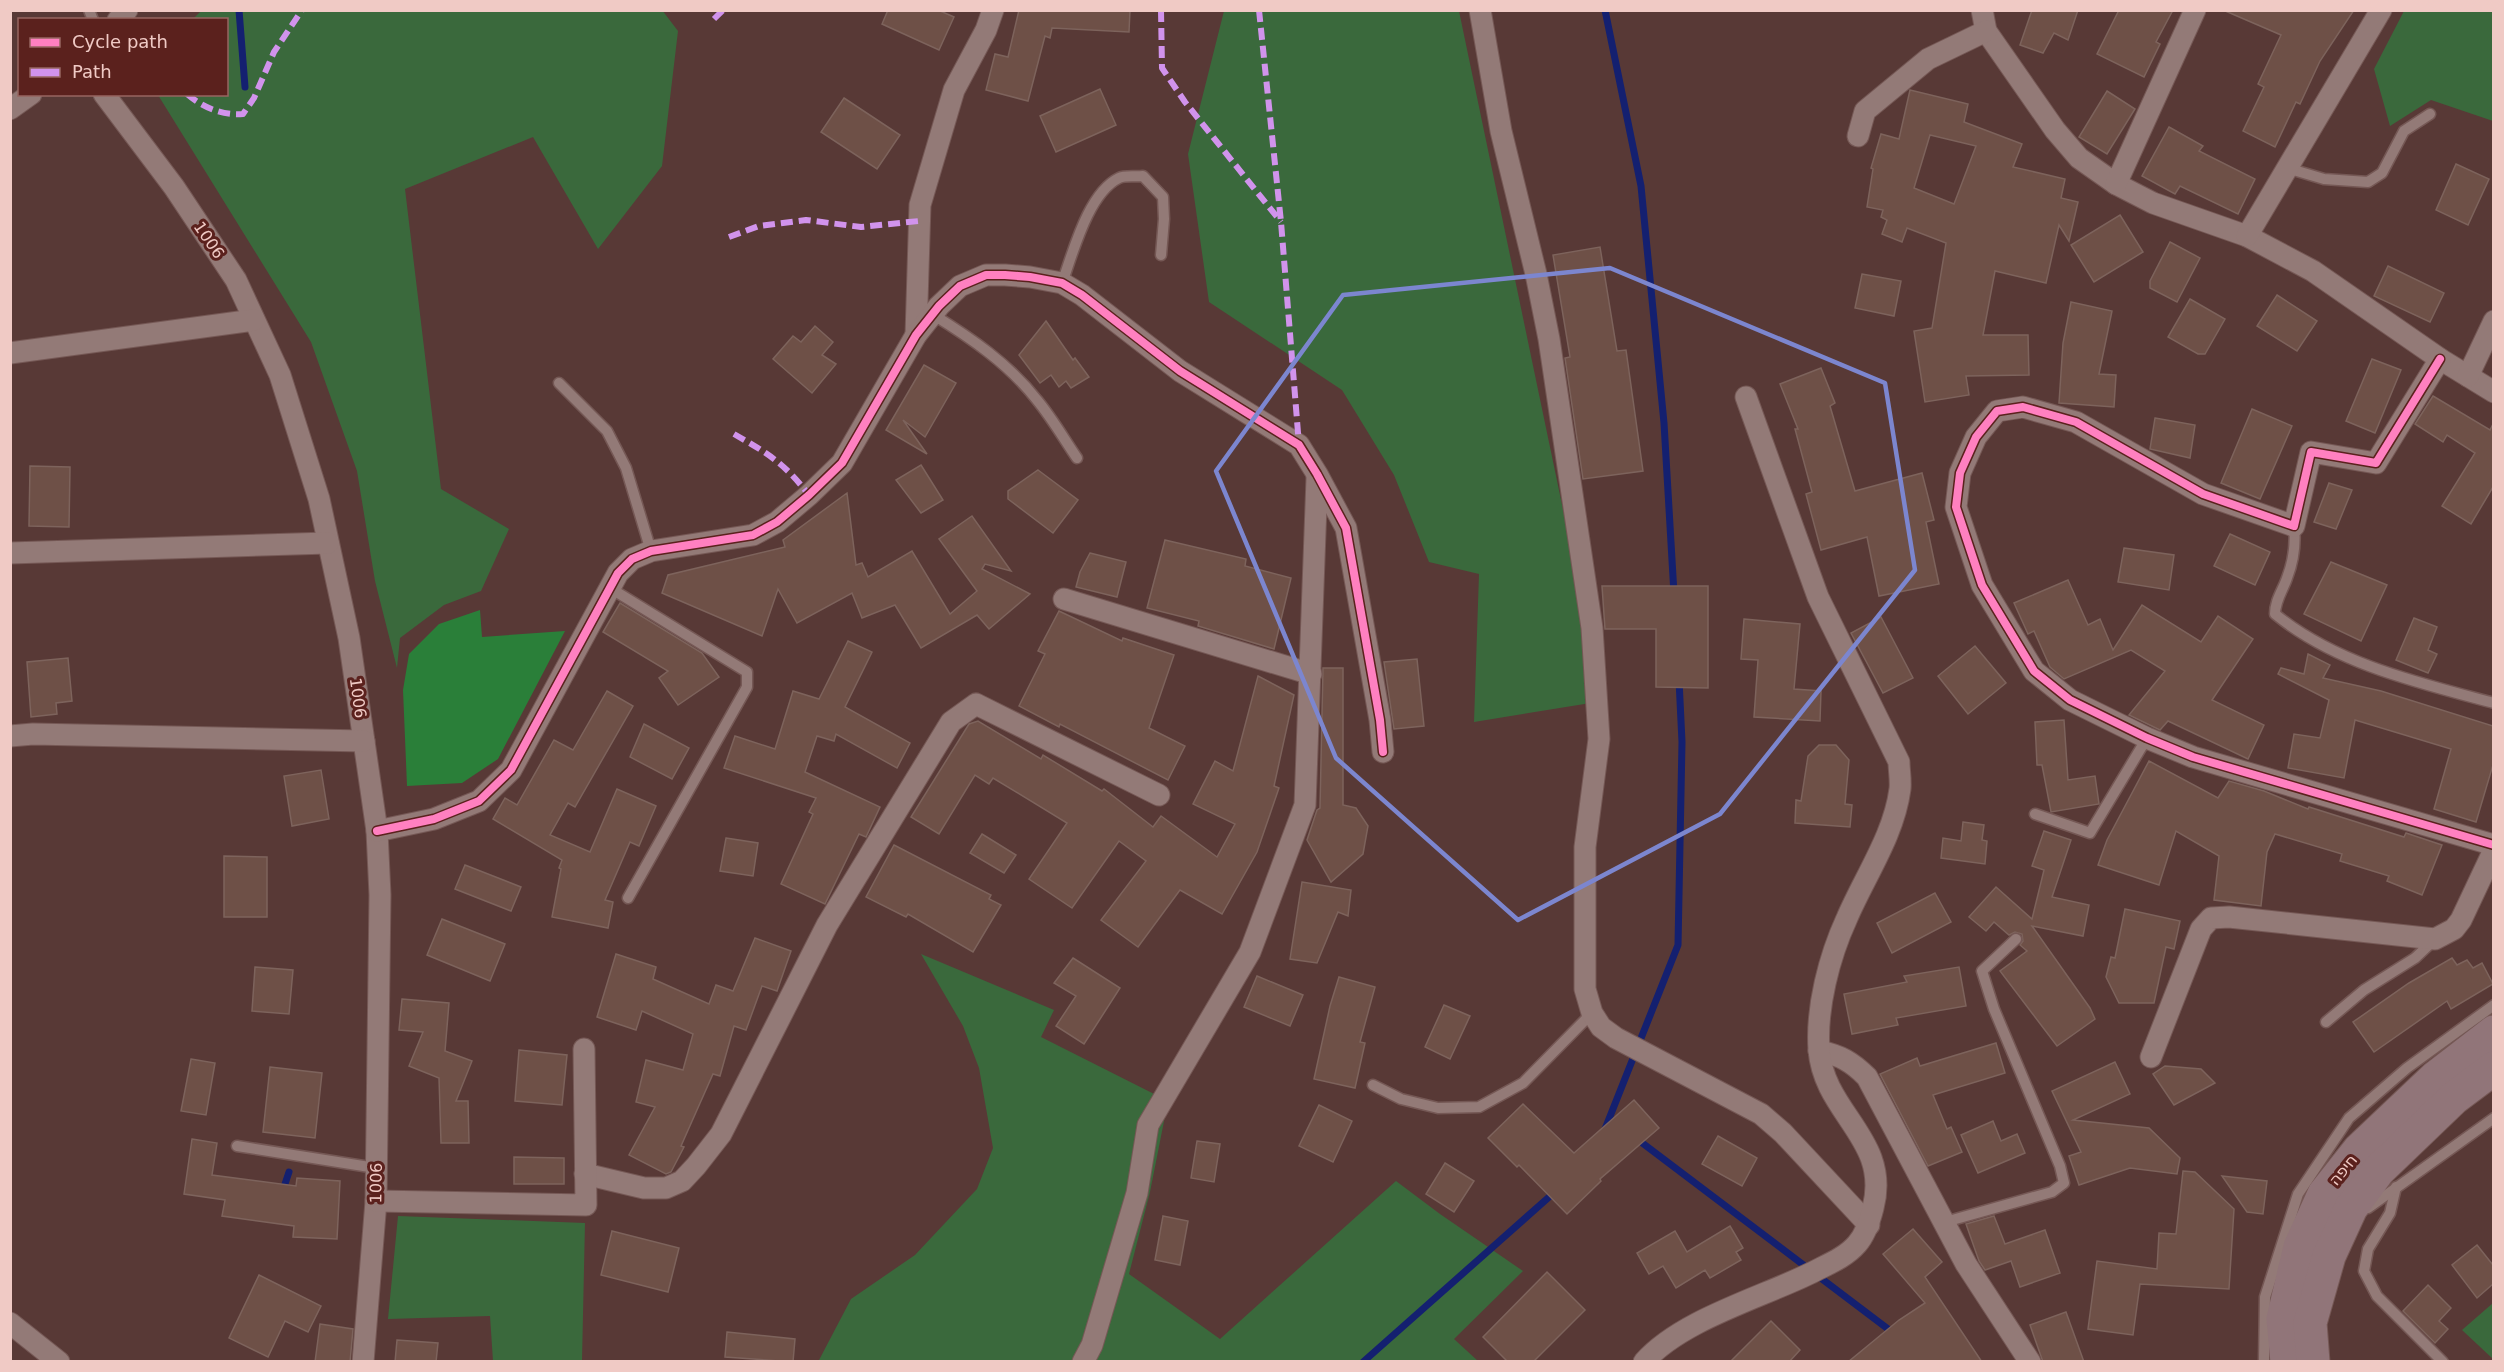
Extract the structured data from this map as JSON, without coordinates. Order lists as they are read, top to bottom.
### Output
{
  "streets": {
    "highway": ["חיפה"],
    "street": ["1006"]
  },
  "legend": ["Cycle path", "Path"]
}
